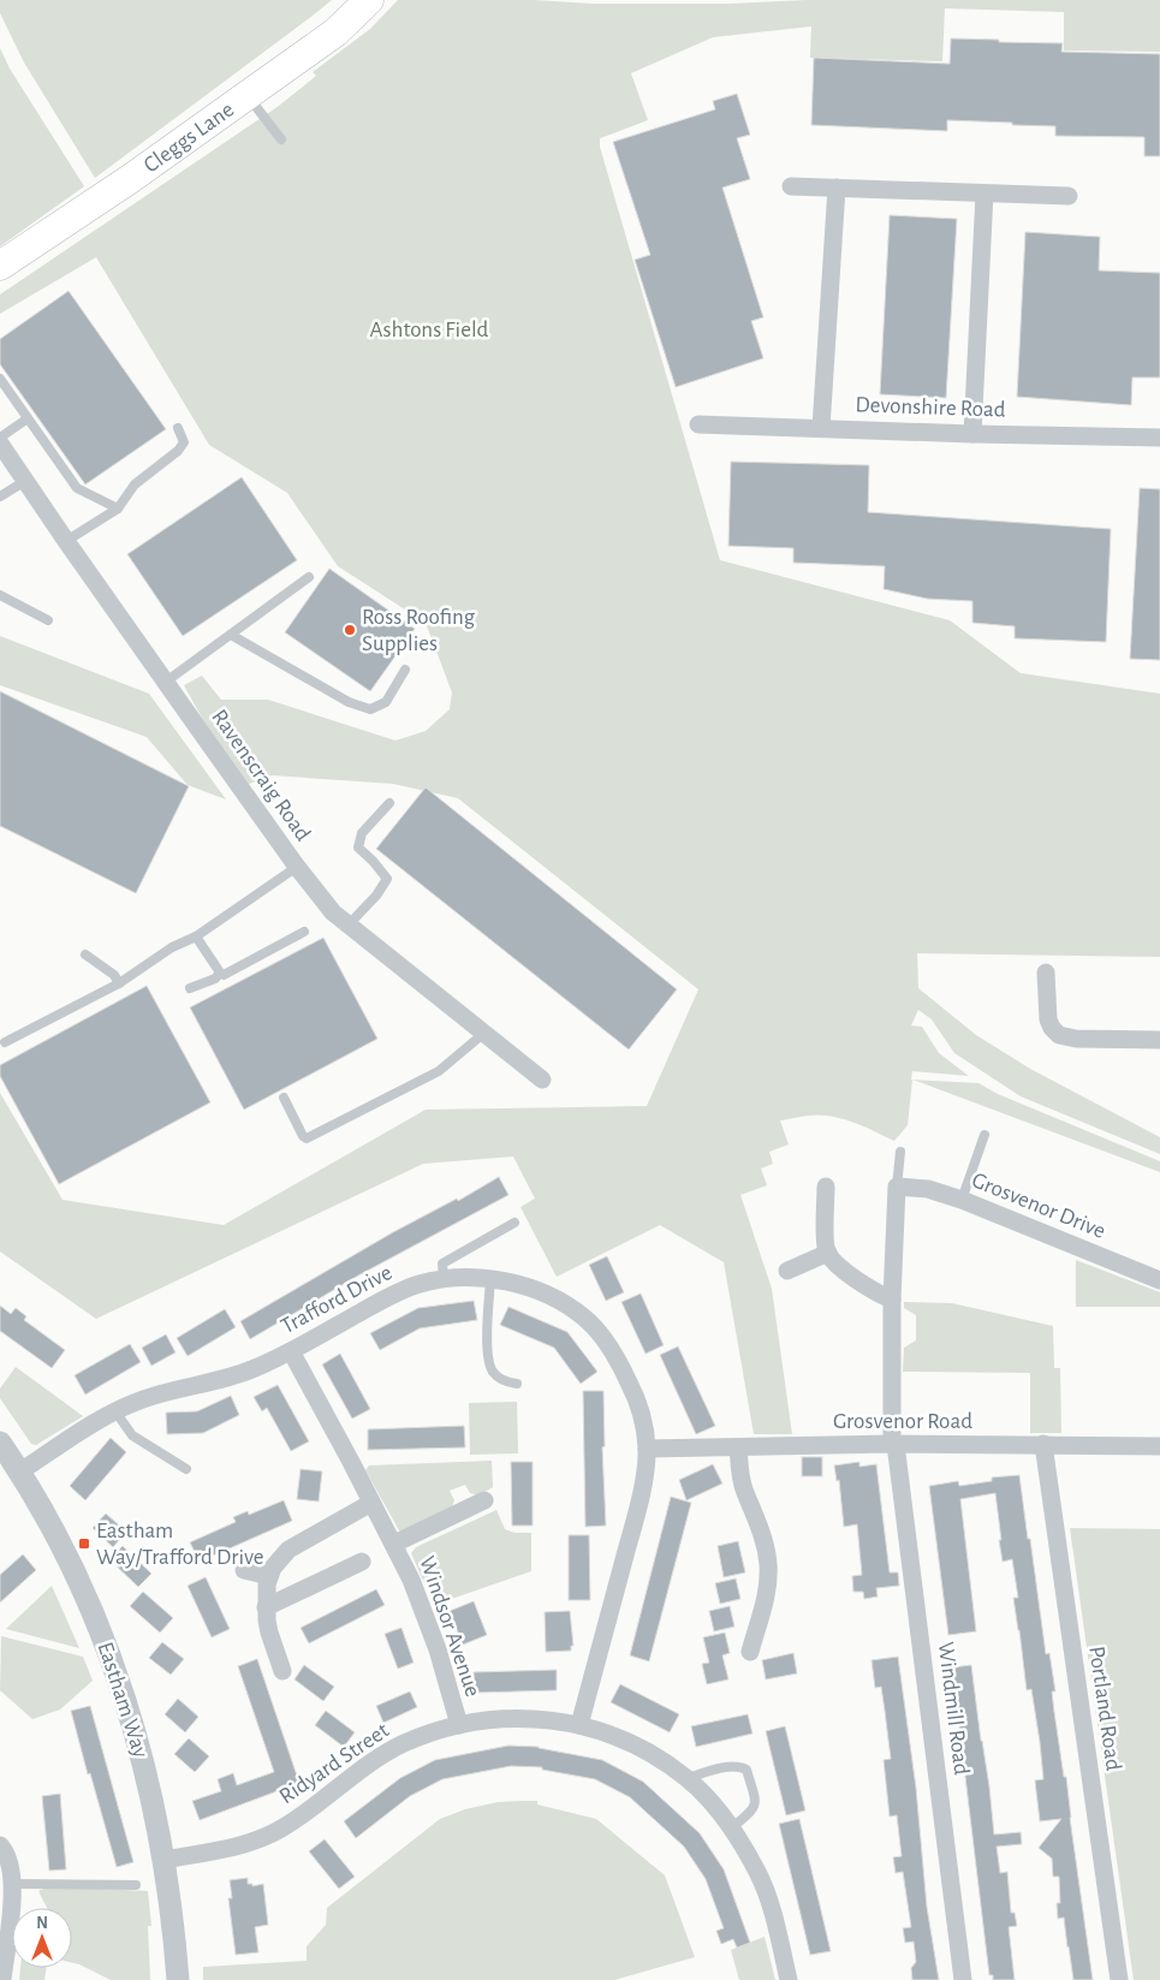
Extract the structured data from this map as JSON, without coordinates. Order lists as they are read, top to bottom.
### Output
{
  "streets": {
    "main road": ["Cleggs Lane"],
    "street": [
      "Devonshire Road",
      "Ravenscraig Road",
      "Grosvenor Drive",
      "Trafford Drive",
      "Grosvenor Road",
      "Windsor Avenue",
      "Eastham Way",
      "Windmill Road",
      "Portland Road",
      "Ridyard Street"
    ]
  },
  "crossings": [
    ["Grosvenor Drive", "Windmill Road"],
    ["Trafford Drive", "Grosvenor Road"],
    ["Trafford Drive", "Windsor Avenue"],
    ["Trafford Drive", "Eastham Way"],
    ["Trafford Drive", "Ridyard Street"],
    ["Grosvenor Road", "Windmill Road"],
    ["Grosvenor Road", "Portland Road"],
    ["Windsor Avenue", "Ridyard Street"],
    ["Eastham Way", "Ridyard Street"]
  ],
  "parks": ["Ashtons Field"],
  "places": {
    "other": ["Ross Roofing Supplies"],
    "transit": ["Eastham Way/Trafford Drive"]
  },
  "north": "top"
}
